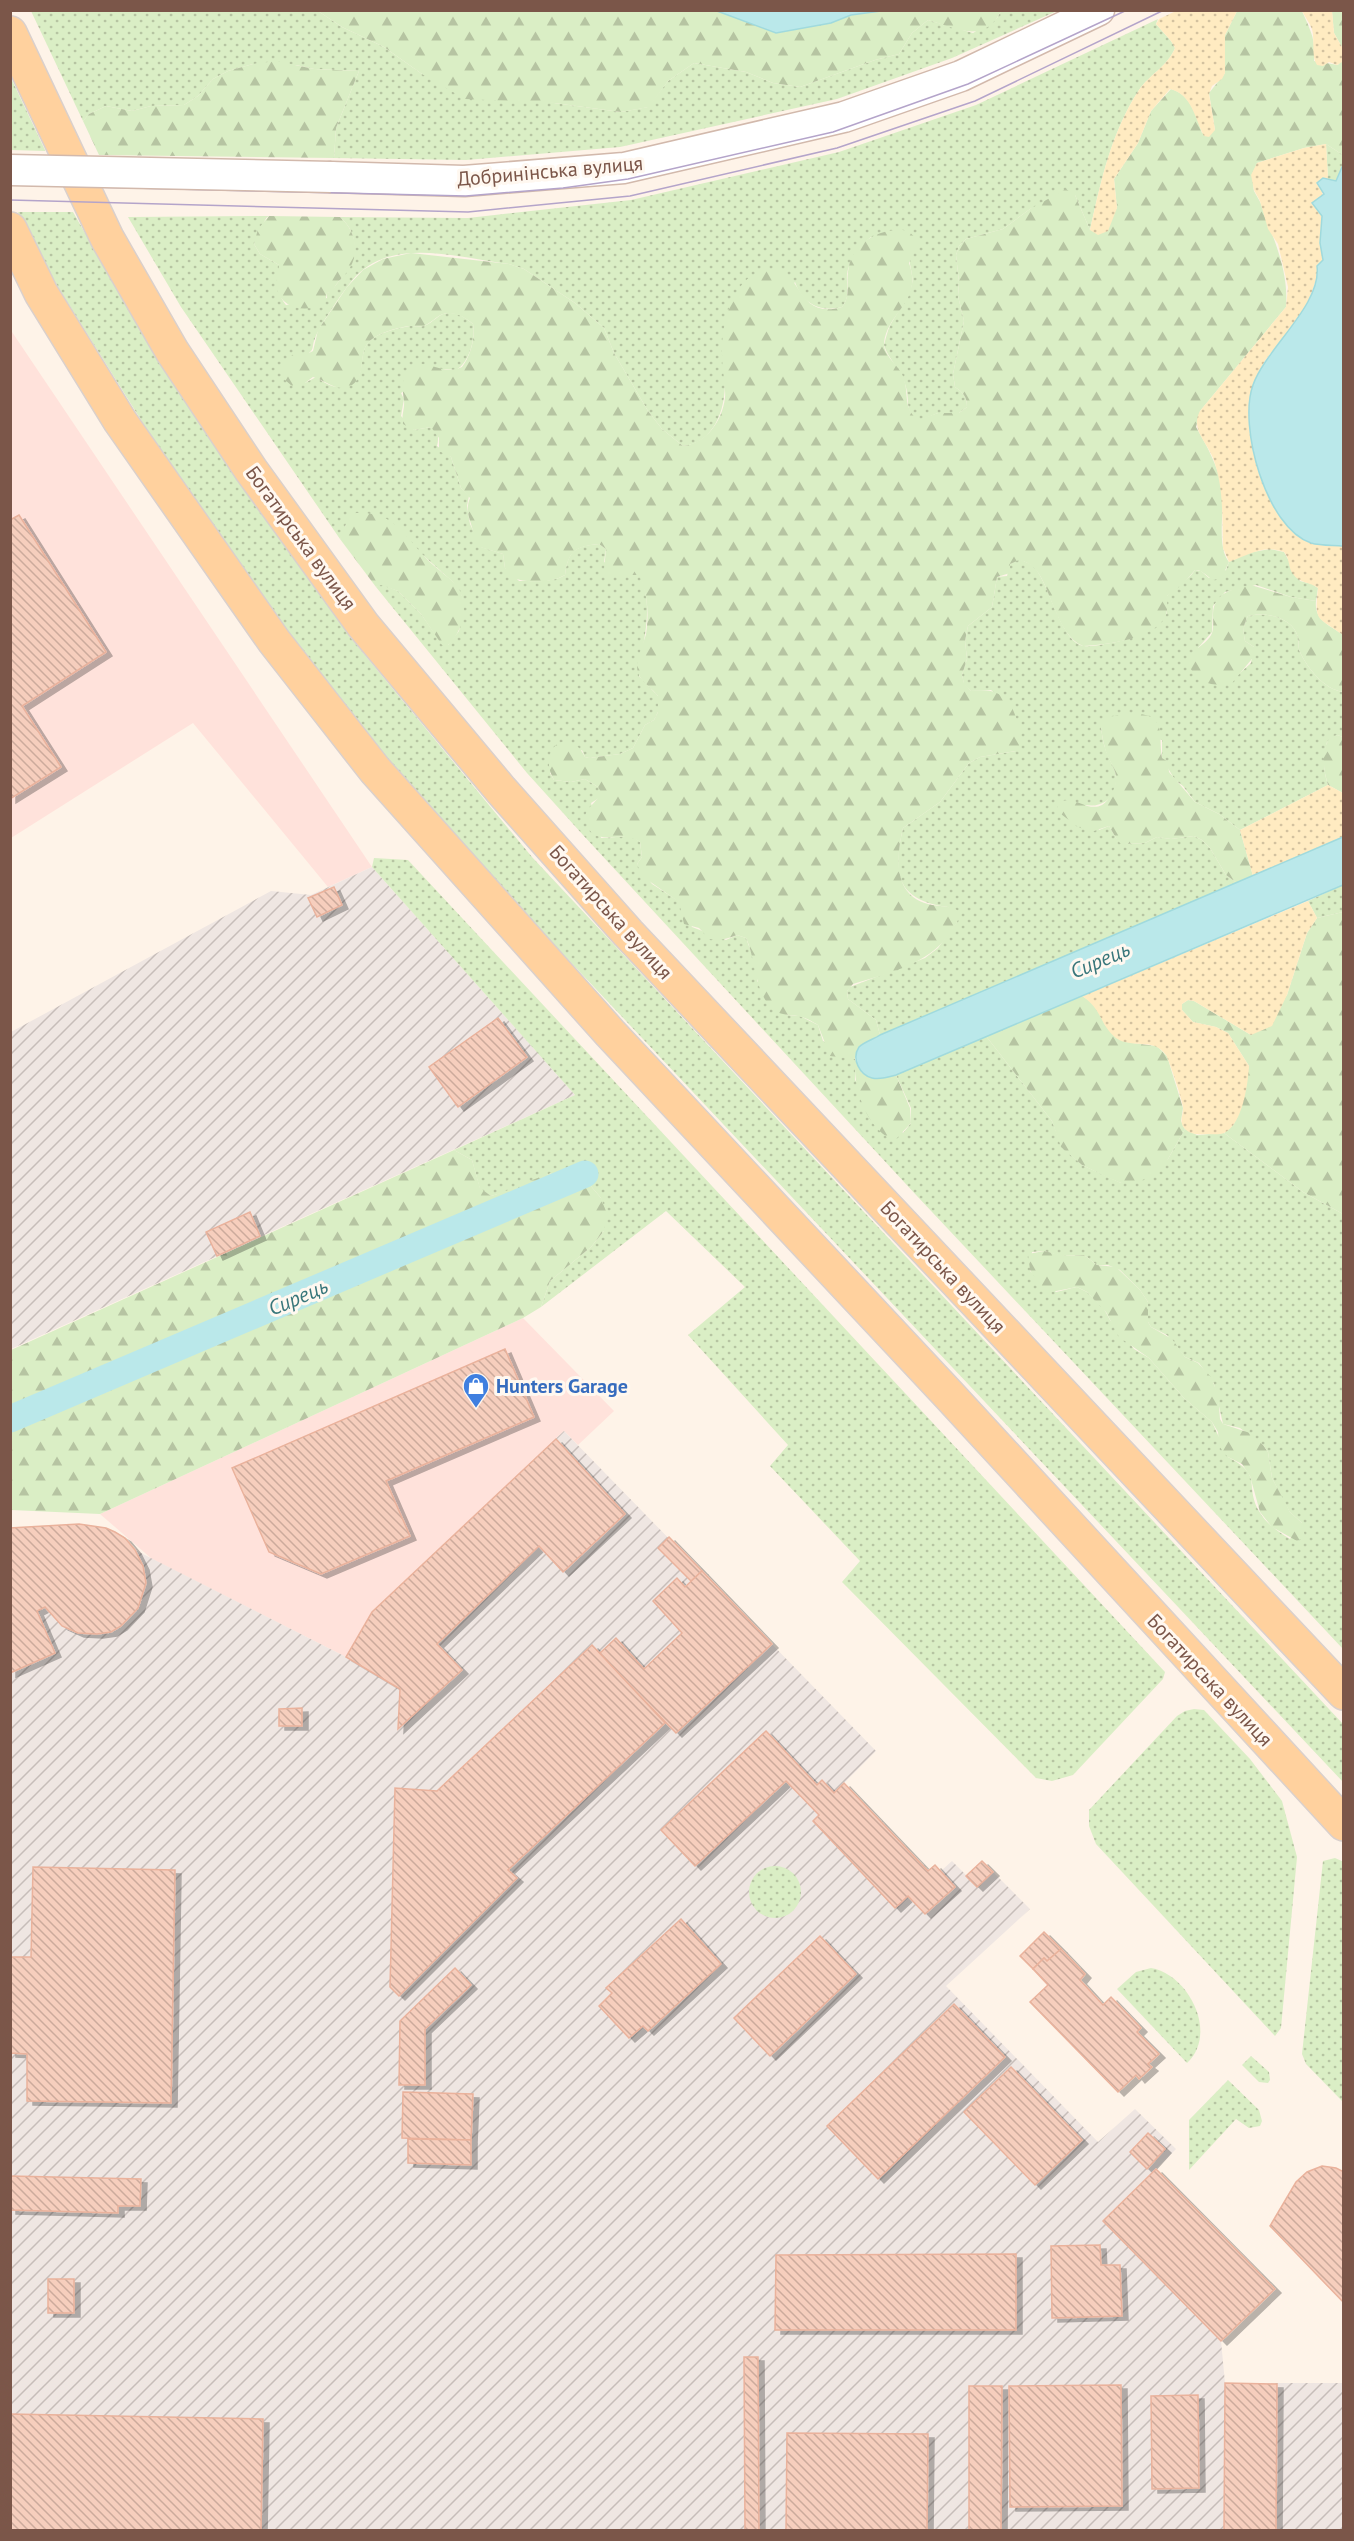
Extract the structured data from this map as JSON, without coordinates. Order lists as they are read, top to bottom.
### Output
{
  "streets": {
    "main road": ["Богатирська вулиця"],
    "street": ["Добринінська вулиця"]
  },
  "water": ["Сирець"],
  "places": {
    "shop": ["Hunters Garage"]
  }
}
